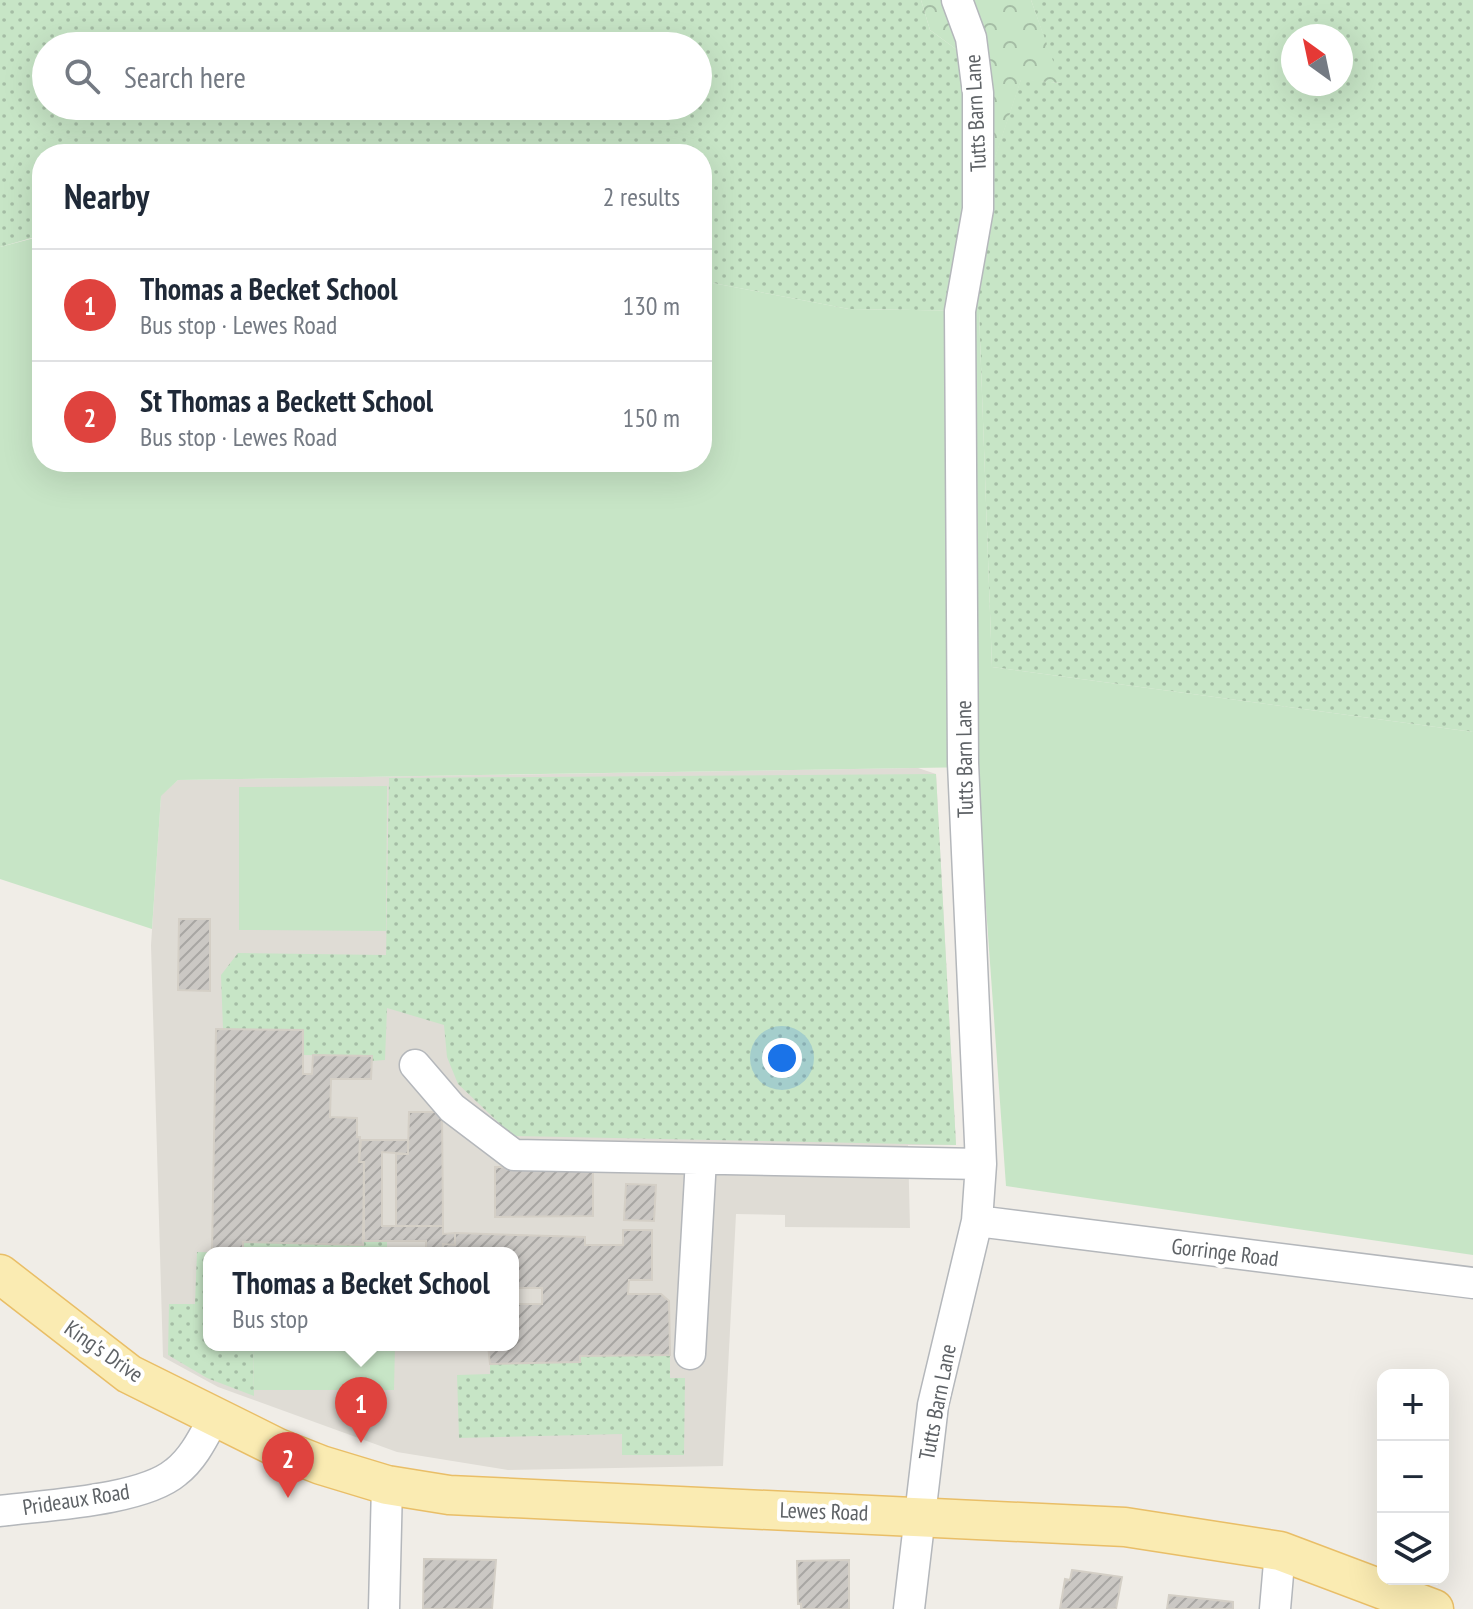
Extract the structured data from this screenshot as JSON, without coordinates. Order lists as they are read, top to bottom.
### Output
{
  "streets": {
    "main road": ["King's Drive", "Lewes Road"],
    "street": ["Tutts Barn Lane", "Gorringe Road", "Prideaux Road"]
  },
  "crossings": [
    ["Tutts Barn Lane", "Gorringe Road"],
    ["Tutts Barn Lane", "Lewes Road"],
    ["King's Drive", "Prideaux Road"],
    ["King's Drive", "Lewes Road"],
    ["Prideaux Road", "Lewes Road"]
  ],
  "north": "top left",
  "page": {
    "search": "Search here",
    "heading": ["Nearby", "2 results"],
    "list": [
      {
        "mark": "1",
        "name": "Thomas a Becket School",
        "note": "Bus stop · Lewes Road",
        "value": "130 m"
      },
      {
        "mark": "2",
        "name": "St Thomas a Beckett School",
        "note": "Bus stop · Lewes Road",
        "value": "150 m"
      }
    ],
    "popup": ["Thomas a Becket School", "Bus stop"],
    "map_buttons": ["+", "−"],
    "pins": ["1", "2"]
  }
}
